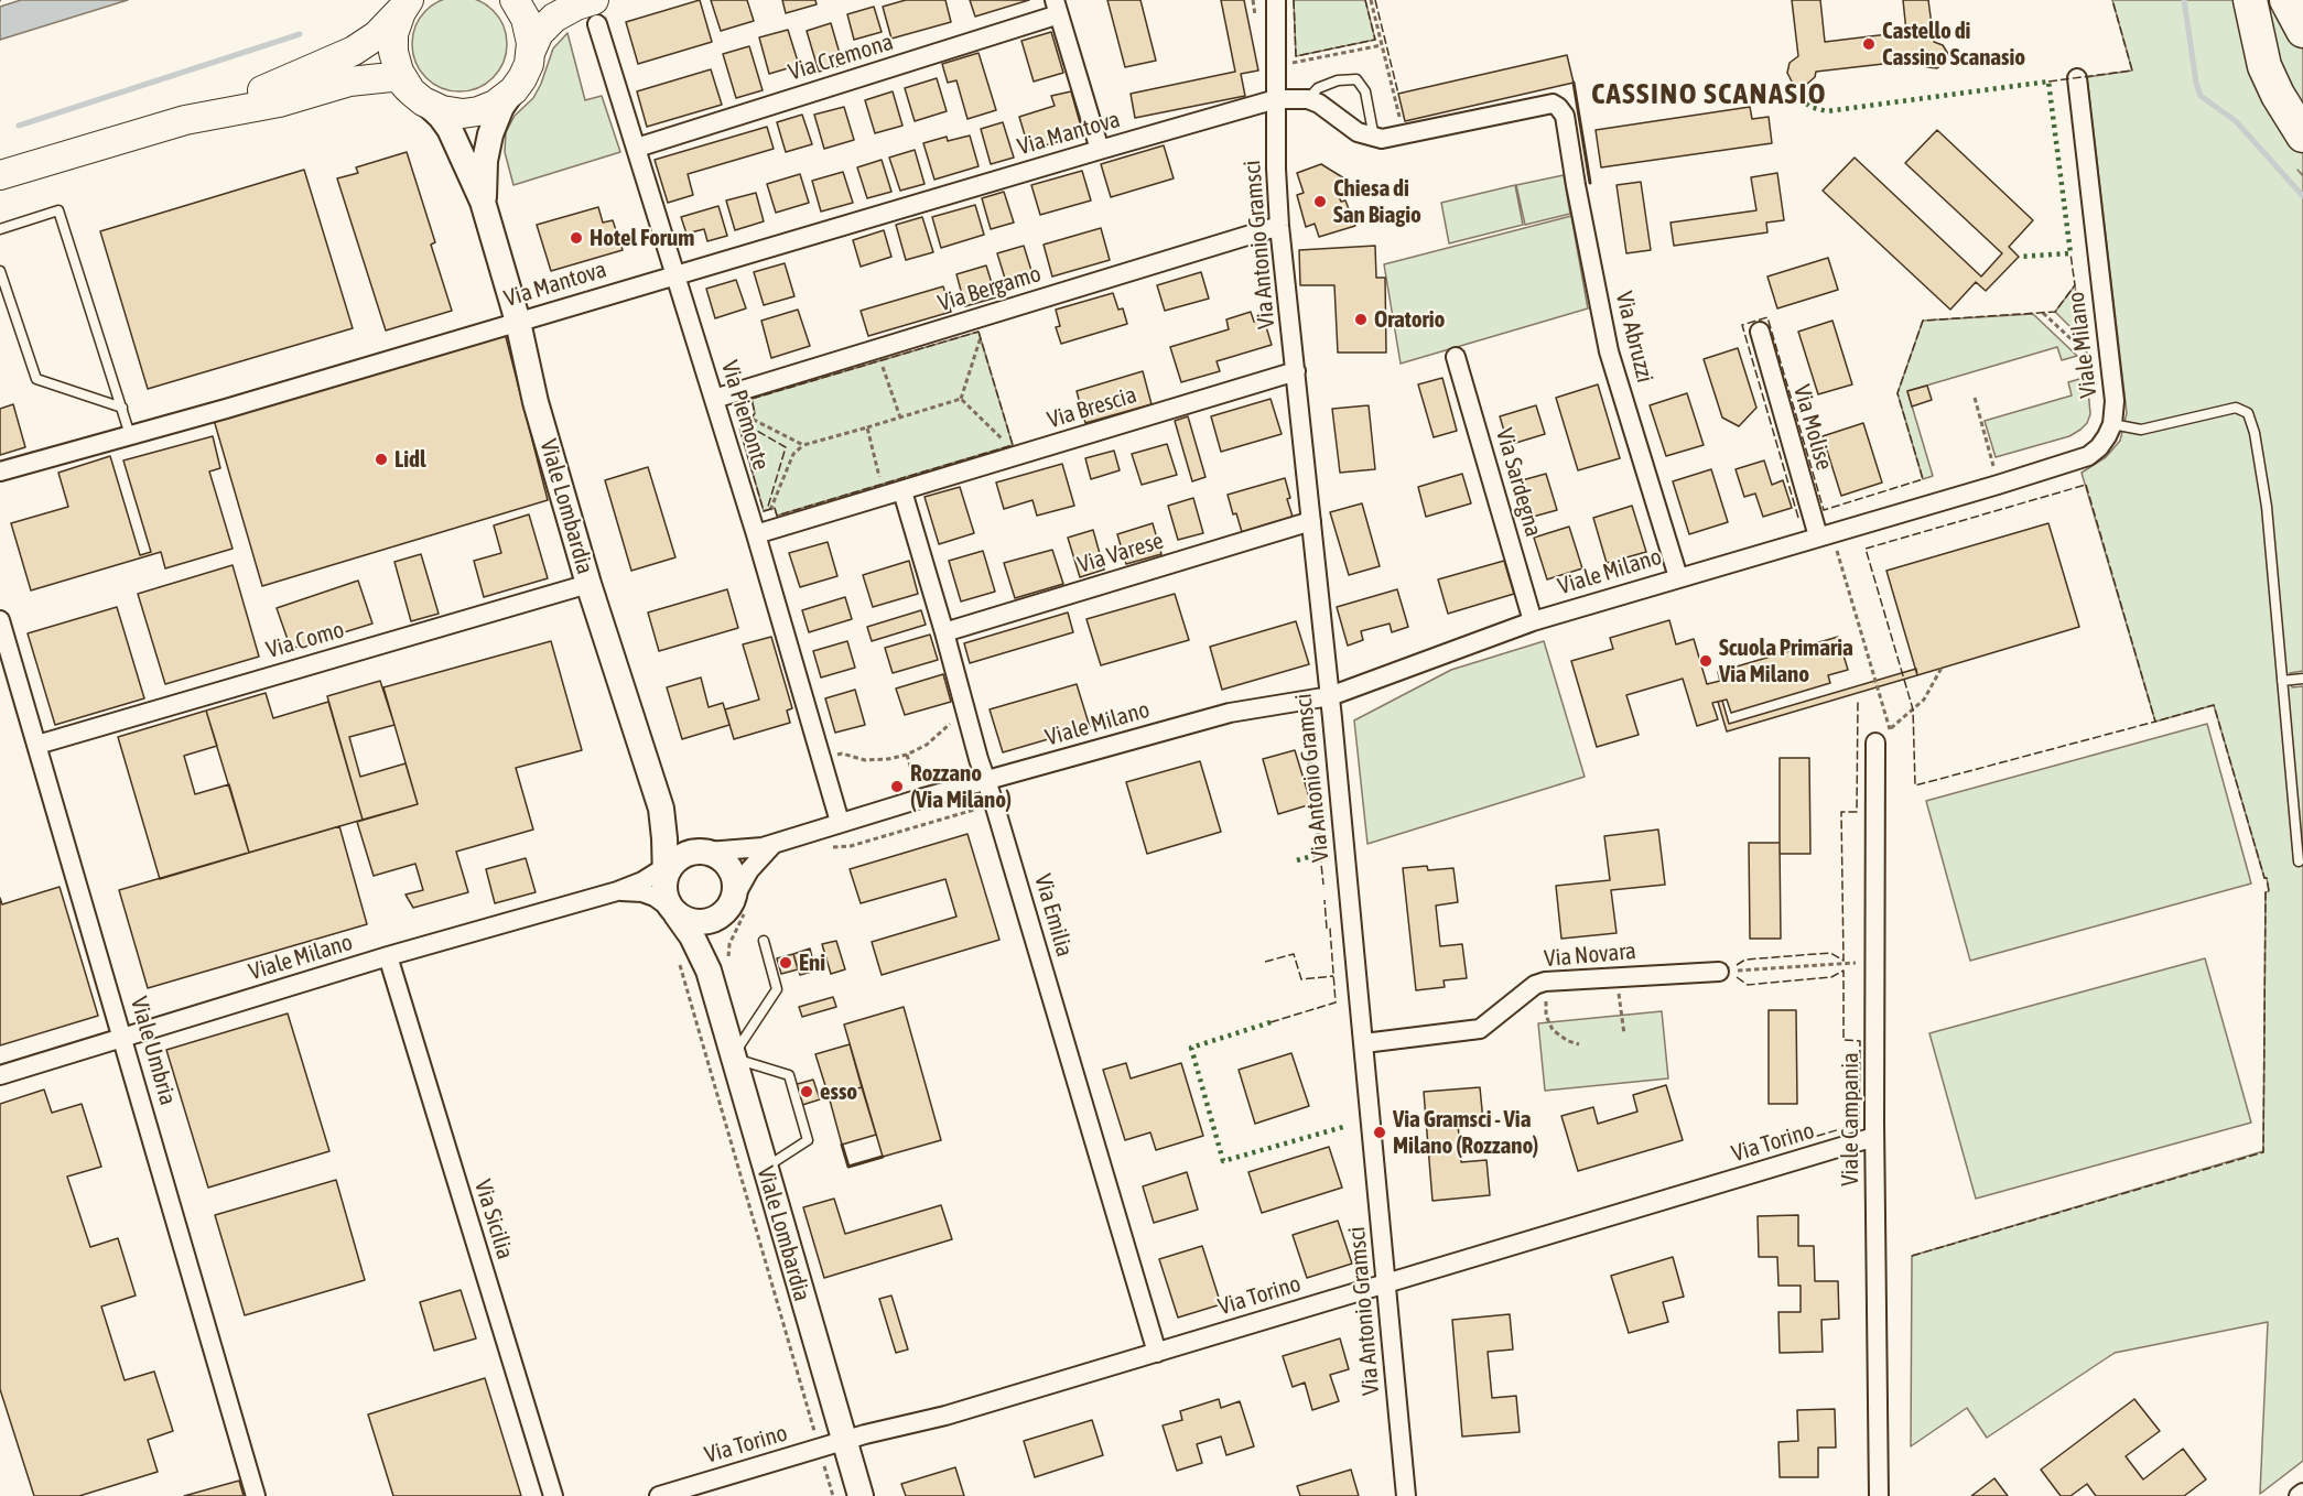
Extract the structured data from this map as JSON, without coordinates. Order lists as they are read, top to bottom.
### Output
{
  "streets": {
    "street": [
      "Via Cremona",
      "Via Mantova",
      "Via Antonio Gramsci",
      "Via Bergamo",
      "Via Abruzzi",
      "Viale Milano",
      "Via Brescia",
      "Via Piemonte",
      "Via Molise",
      "Via Sardegna",
      "Viale Lombardia",
      "Via Varese",
      "Via Como",
      "Via Emilia",
      "Via Novara",
      "Viale Umbria",
      "Viale Campania",
      "Via Torino",
      "Via Sicilia"
    ]
  },
  "crossings": [
    ["Via Cremona", "Via Piemonte"],
    ["Via Mantova", "Via Antonio Gramsci"],
    ["Via Mantova", "Via Piemonte"],
    ["Via Mantova", "Viale Lombardia"],
    ["Via Antonio Gramsci", "Via Bergamo"],
    ["Via Antonio Gramsci", "Viale Milano"],
    ["Via Antonio Gramsci", "Via Brescia"],
    ["Via Antonio Gramsci", "Via Varese"],
    ["Via Antonio Gramsci", "Via Novara"],
    ["Via Antonio Gramsci", "Via Torino"],
    ["Via Bergamo", "Via Piemonte"],
    ["Via Abruzzi", "Viale Milano"],
    ["Viale Milano", "Via Piemonte"],
    ["Viale Milano", "Via Molise"],
    ["Viale Milano", "Via Sardegna"],
    ["Viale Milano", "Viale Lombardia"],
    ["Viale Milano", "Via Emilia"],
    ["Viale Milano", "Viale Umbria"],
    ["Viale Milano", "Via Sicilia"],
    ["Via Brescia", "Via Piemonte"],
    ["Via Brescia", "Via Emilia"],
    ["Viale Lombardia", "Via Como"],
    ["Viale Lombardia", "Via Torino"],
    ["Via Varese", "Via Emilia"],
    ["Via Como", "Viale Umbria"],
    ["Via Emilia", "Via Torino"],
    ["Viale Campania", "Via Torino"]
  ],
  "districts": ["CASSINO SCANASIO"],
  "places": [
    "Castello di Cassino Scanasio",
    "Chiesa di San Biagio",
    "Hotel Forum",
    "Oratorio",
    "Lidl",
    "Scuola Primaria Via Milano",
    "Rozzano (Via Milano)",
    "Eni",
    "esso",
    "Via Gramsci - Via Milano (Rozzano)"
  ]
}
